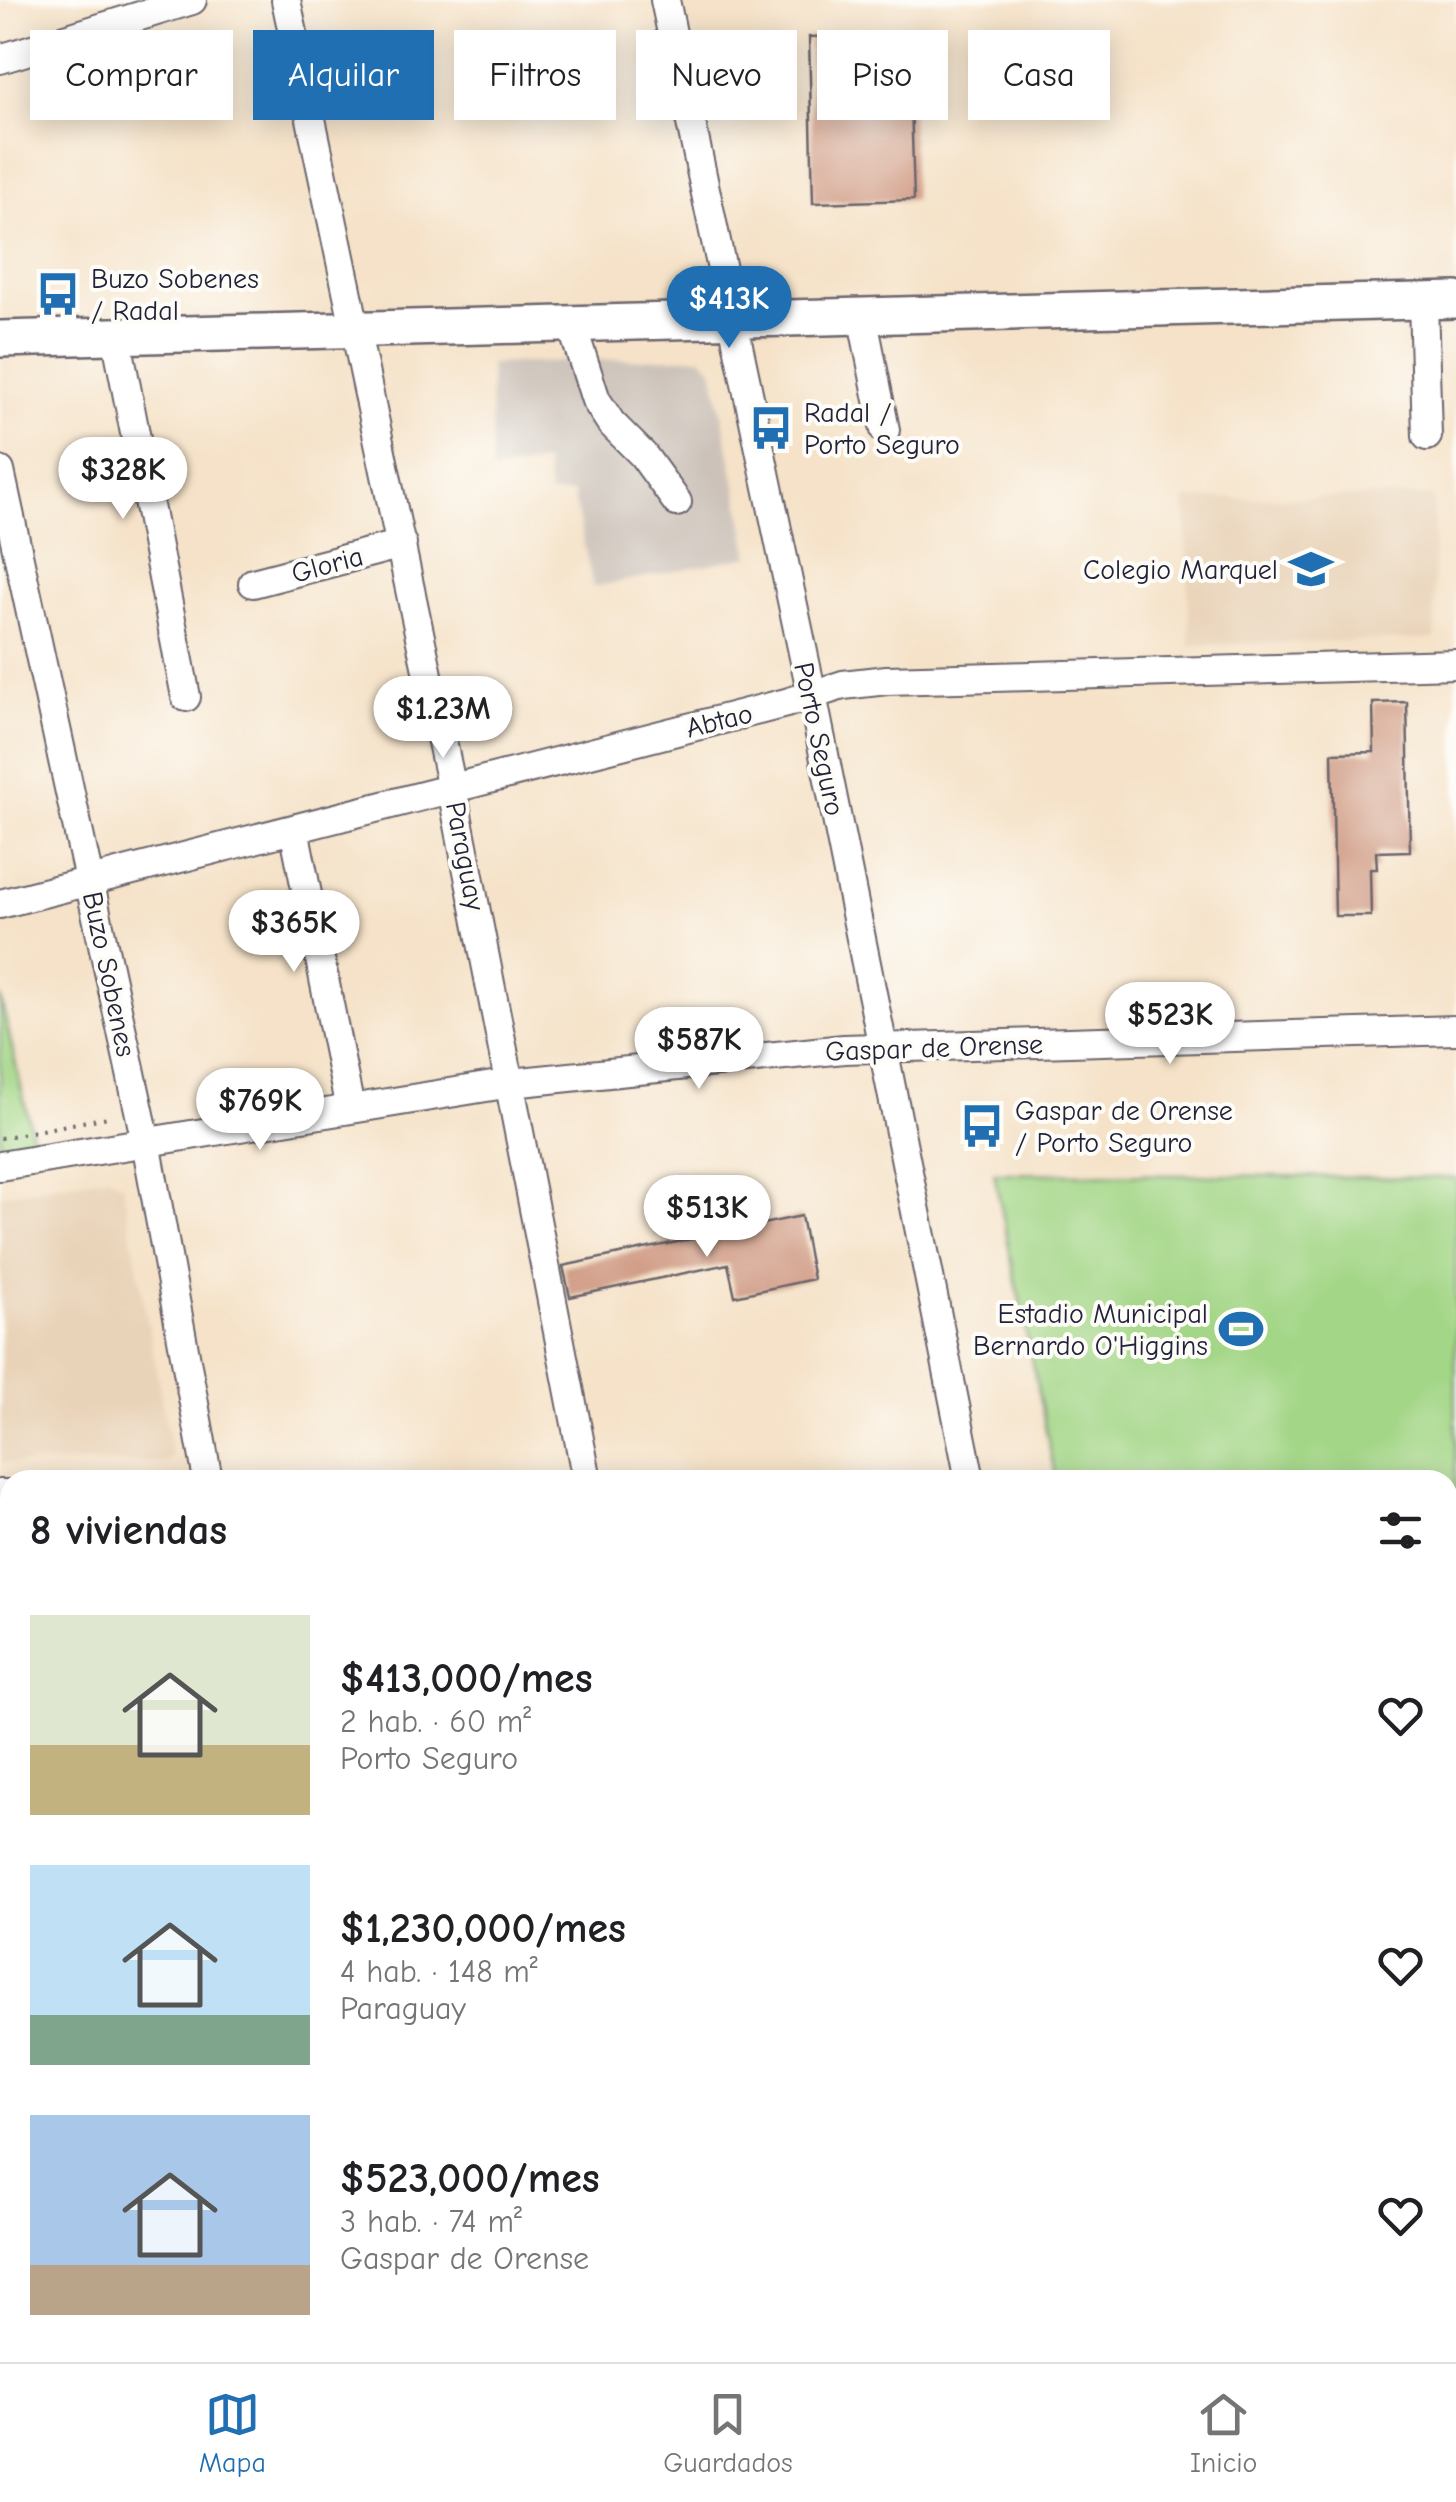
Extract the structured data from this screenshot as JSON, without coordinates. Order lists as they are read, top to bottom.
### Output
{
  "streets": {
    "street": [
      "Gloria",
      "Abtao",
      "Porto Seguro",
      "Paraguay",
      "Buzo Sobenes",
      "Gaspar de Orense"
    ]
  },
  "crossings": [
    ["Gloria", "Paraguay"],
    ["Abtao", "Porto Seguro"],
    ["Abtao", "Paraguay"],
    ["Abtao", "Buzo Sobenes"],
    ["Porto Seguro", "Gaspar de Orense"],
    ["Paraguay", "Gaspar de Orense"],
    ["Buzo Sobenes", "Gaspar de Orense"]
  ],
  "places": {
    "bus stop": ["Buzo Sobenes / Radal", "Radal / Porto Seguro", "Gaspar de Orense / Porto Seguro"],
    "school or university": ["Colegio Marquel"],
    "sports": ["Estadio Municipal Bernardo O'Higgins"]
  },
  "page": {
    "chip": [
      "Comprar",
      "Alquilar",
      "Filtros",
      "Nuevo",
      "Piso",
      "Casa"
    ],
    "price": [
      "$413K",
      "$328K",
      "$1.23M",
      "$365K",
      "$523K",
      "$587K",
      "$769K",
      "$513K"
    ],
    "heading": "8 viviendas",
    "list": [
      {
        "name": "$413,000/mes",
        "note": "2 hab. · 60 m² · Porto Seguro"
      },
      {
        "name": "$1,230,000/mes",
        "note": "4 hab. · 148 m² · Paraguay"
      },
      {
        "name": "$523,000/mes",
        "note": "3 hab. · 74 m² · Gaspar de Orense"
      }
    ],
    "tabs": ["Mapa", "Guardados", "Inicio"]
  }
}
